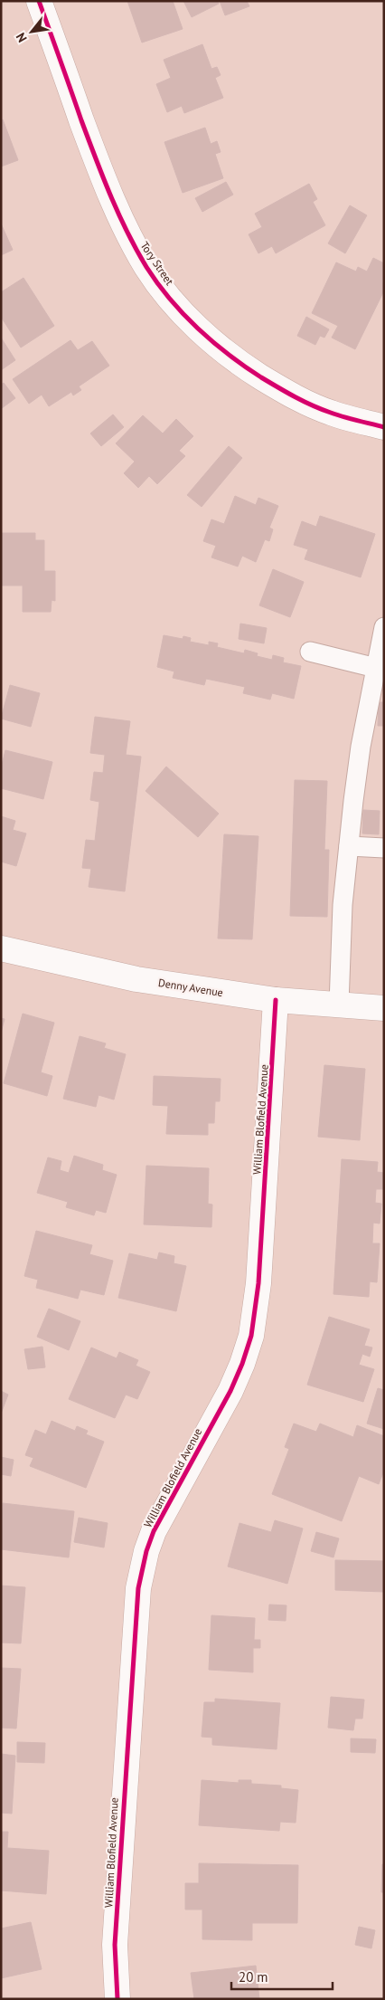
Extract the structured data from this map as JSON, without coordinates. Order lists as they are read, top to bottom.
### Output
{
  "streets": {
    "street": ["Tory Street", "Denny Avenue", "William Blofield Avenue"]
  },
  "crossings": [
    ["Denny Avenue", "William Blofield Avenue"]
  ],
  "scale_bar": "20 m",
  "north": "bottom left"
}
